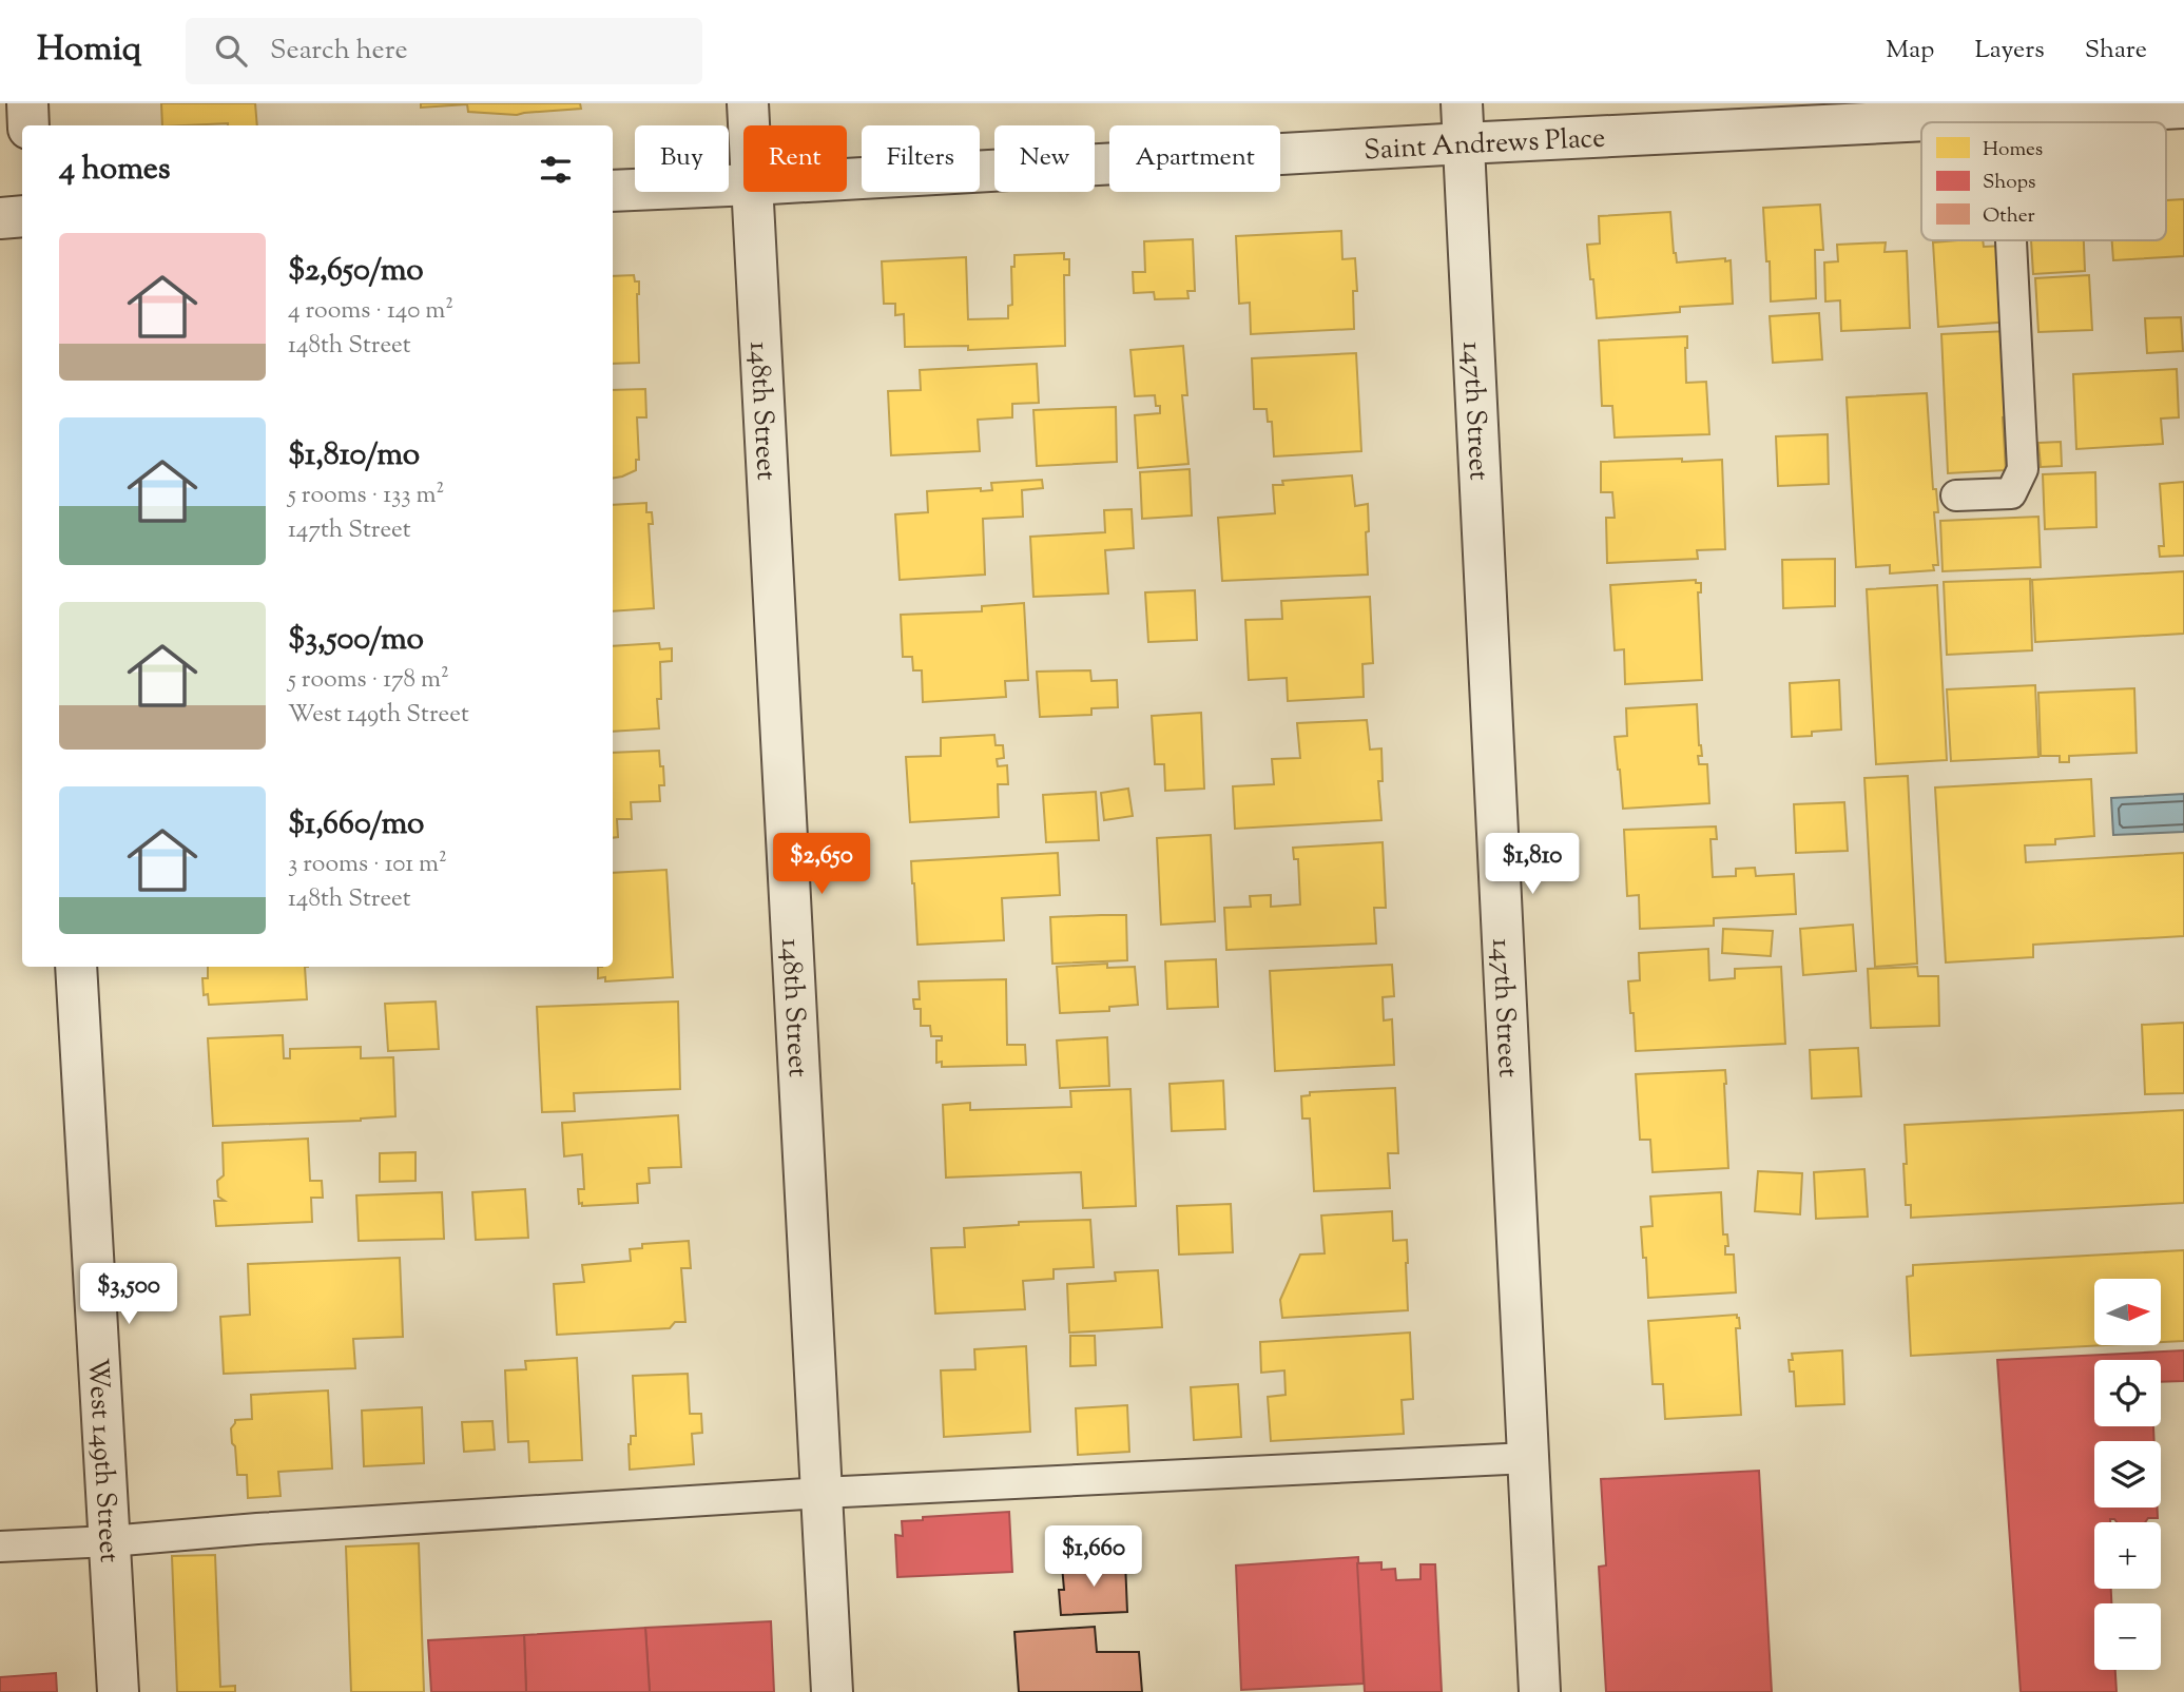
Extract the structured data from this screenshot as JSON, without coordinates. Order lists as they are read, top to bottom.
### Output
{
  "streets": {
    "street": [
      "Saint Andrews Place",
      "148th Street",
      "147th Street",
      "West 149th Street"
    ]
  },
  "crossings": [
    ["Saint Andrews Place", "147th Street"]
  ],
  "legend": ["Homes", "Shops", "Other"],
  "north": "right",
  "page": {
    "header": "Homiq",
    "search": "Search here",
    "nav": ["Map", "Layers", "Share"],
    "chip": [
      "Buy",
      "Rent",
      "Filters",
      "New",
      "Apartment"
    ],
    "heading": "4 homes",
    "list": [
      {
        "name": "$2,650/mo",
        "note": "4 rooms · 140 m² · 148th Street"
      },
      {
        "name": "$1,810/mo",
        "note": "5 rooms · 133 m² · 147th Street"
      },
      {
        "name": "$3,500/mo",
        "note": "5 rooms · 178 m² · West 149th Street"
      },
      {
        "name": "$1,660/mo",
        "note": "3 rooms · 101 m² · 148th Street"
      }
    ],
    "price": [
      "$2,650",
      "$1,810",
      "$3,500",
      "$1,660"
    ],
    "map_buttons": ["+", "−"]
  }
}
